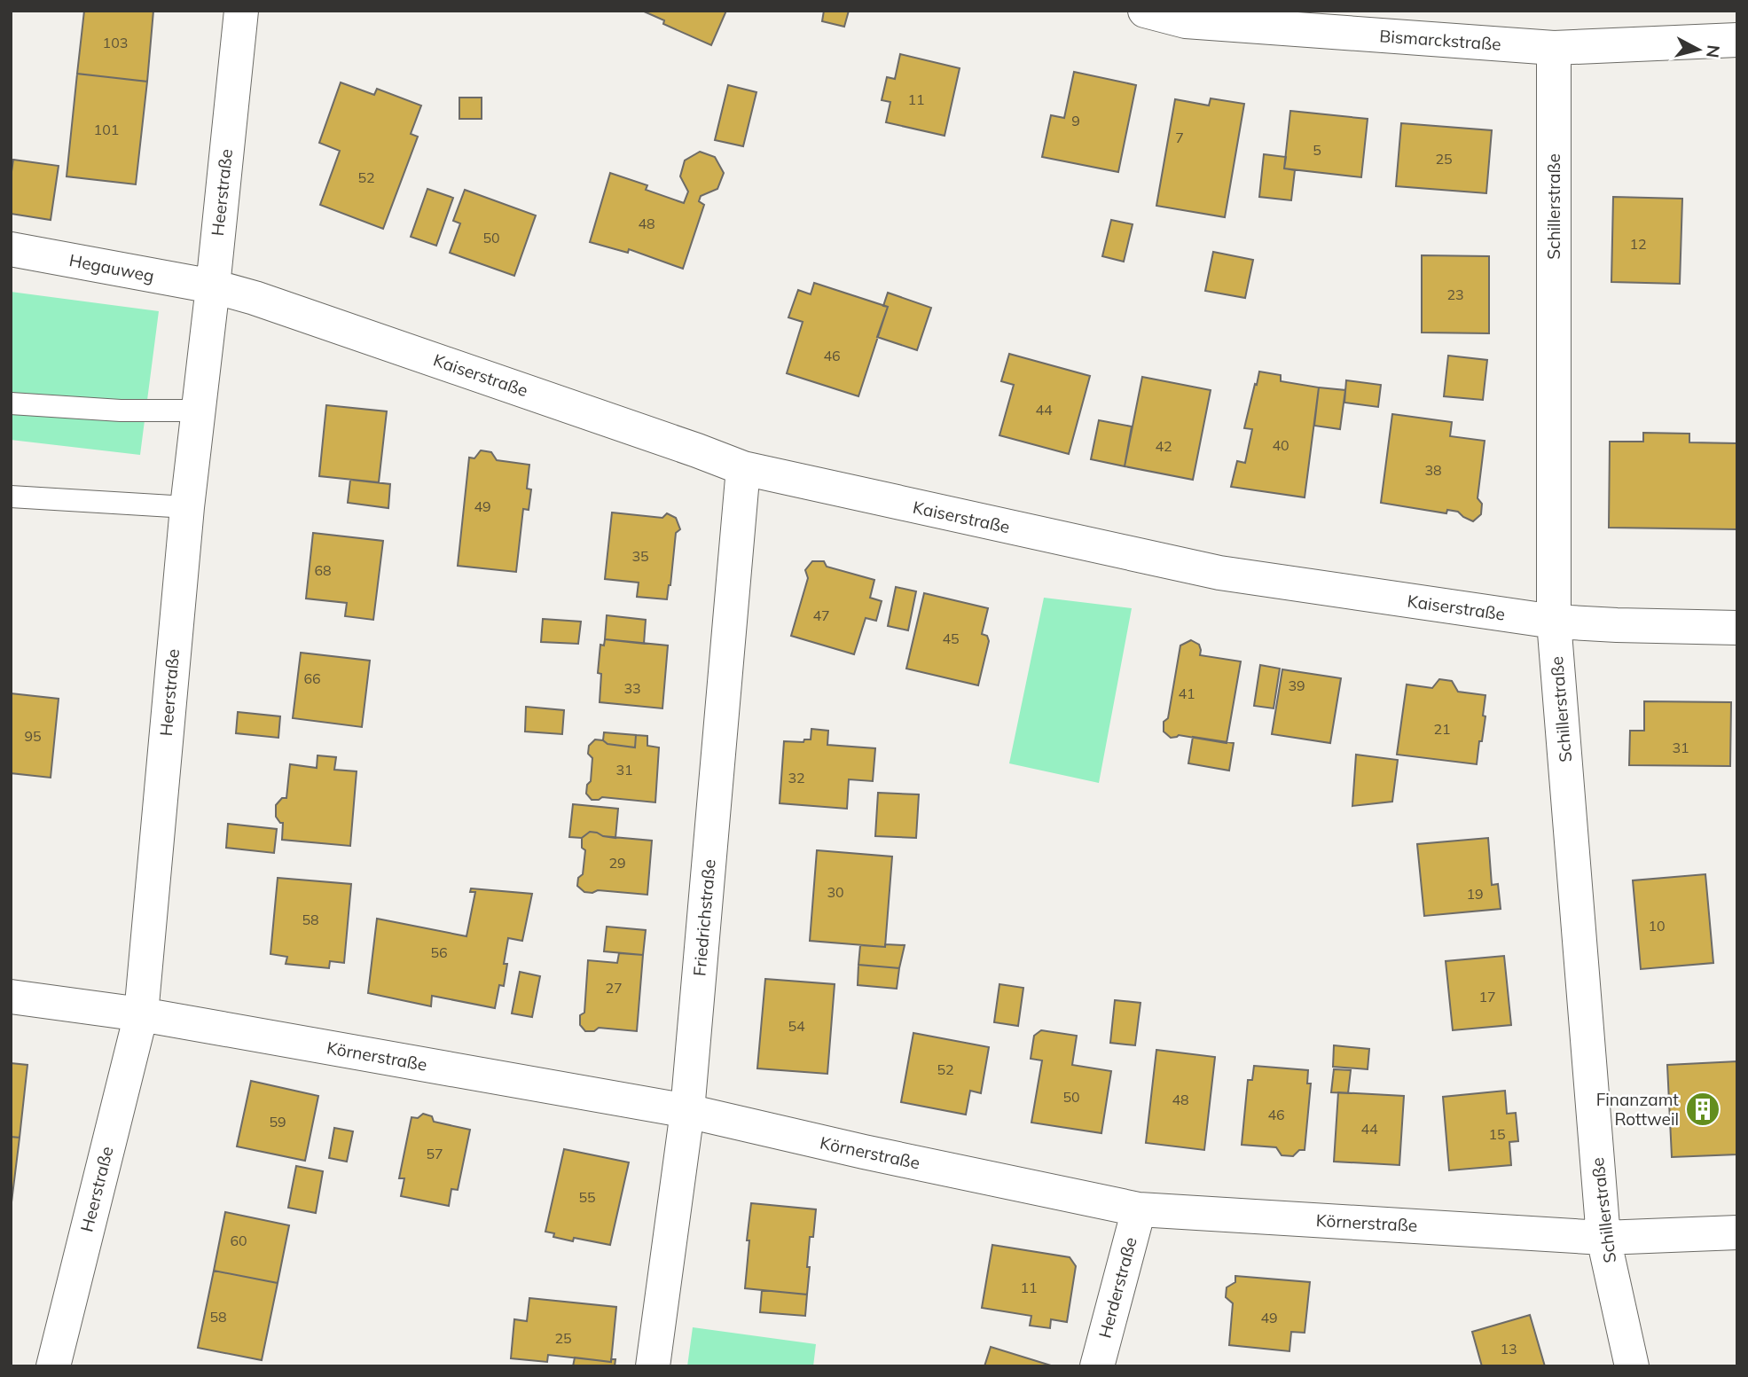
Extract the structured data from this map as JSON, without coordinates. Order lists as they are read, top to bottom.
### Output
{
  "streets": {
    "street": [
      "Bismarckstraße",
      "Heerstraße",
      "Schillerstraße",
      "Hegauweg",
      "Kaiserstraße",
      "Friedrichstraße",
      "Körnerstraße",
      "Herderstraße"
    ]
  },
  "crossings": [
    ["Bismarckstraße", "Schillerstraße"],
    ["Heerstraße", "Hegauweg"],
    ["Heerstraße", "Kaiserstraße"],
    ["Heerstraße", "Körnerstraße"],
    ["Schillerstraße", "Kaiserstraße"],
    ["Schillerstraße", "Körnerstraße"],
    ["Hegauweg", "Kaiserstraße"],
    ["Kaiserstraße", "Friedrichstraße"],
    ["Friedrichstraße", "Körnerstraße"],
    ["Körnerstraße", "Herderstraße"]
  ],
  "places": {
    "building": ["Finanzamt Rottweil"]
  },
  "house_numbers": [
    "103",
    "11",
    "9",
    "101",
    "7",
    "5",
    "25",
    "52",
    "48",
    "50",
    "12",
    "23",
    "46",
    "44",
    "40",
    "42",
    "38",
    "49",
    "35",
    "68",
    "47",
    "45",
    "66",
    "39",
    "33",
    "41",
    "21",
    "95",
    "31",
    "31",
    "32",
    "29",
    "30",
    "19",
    "58",
    "10",
    "56",
    "27",
    "17",
    "54",
    "52",
    "50",
    "48",
    "46",
    "59",
    "44",
    "15",
    "57",
    "55",
    "60",
    "11",
    "58",
    "49",
    "25",
    "13"
  ],
  "north": "right"
}
